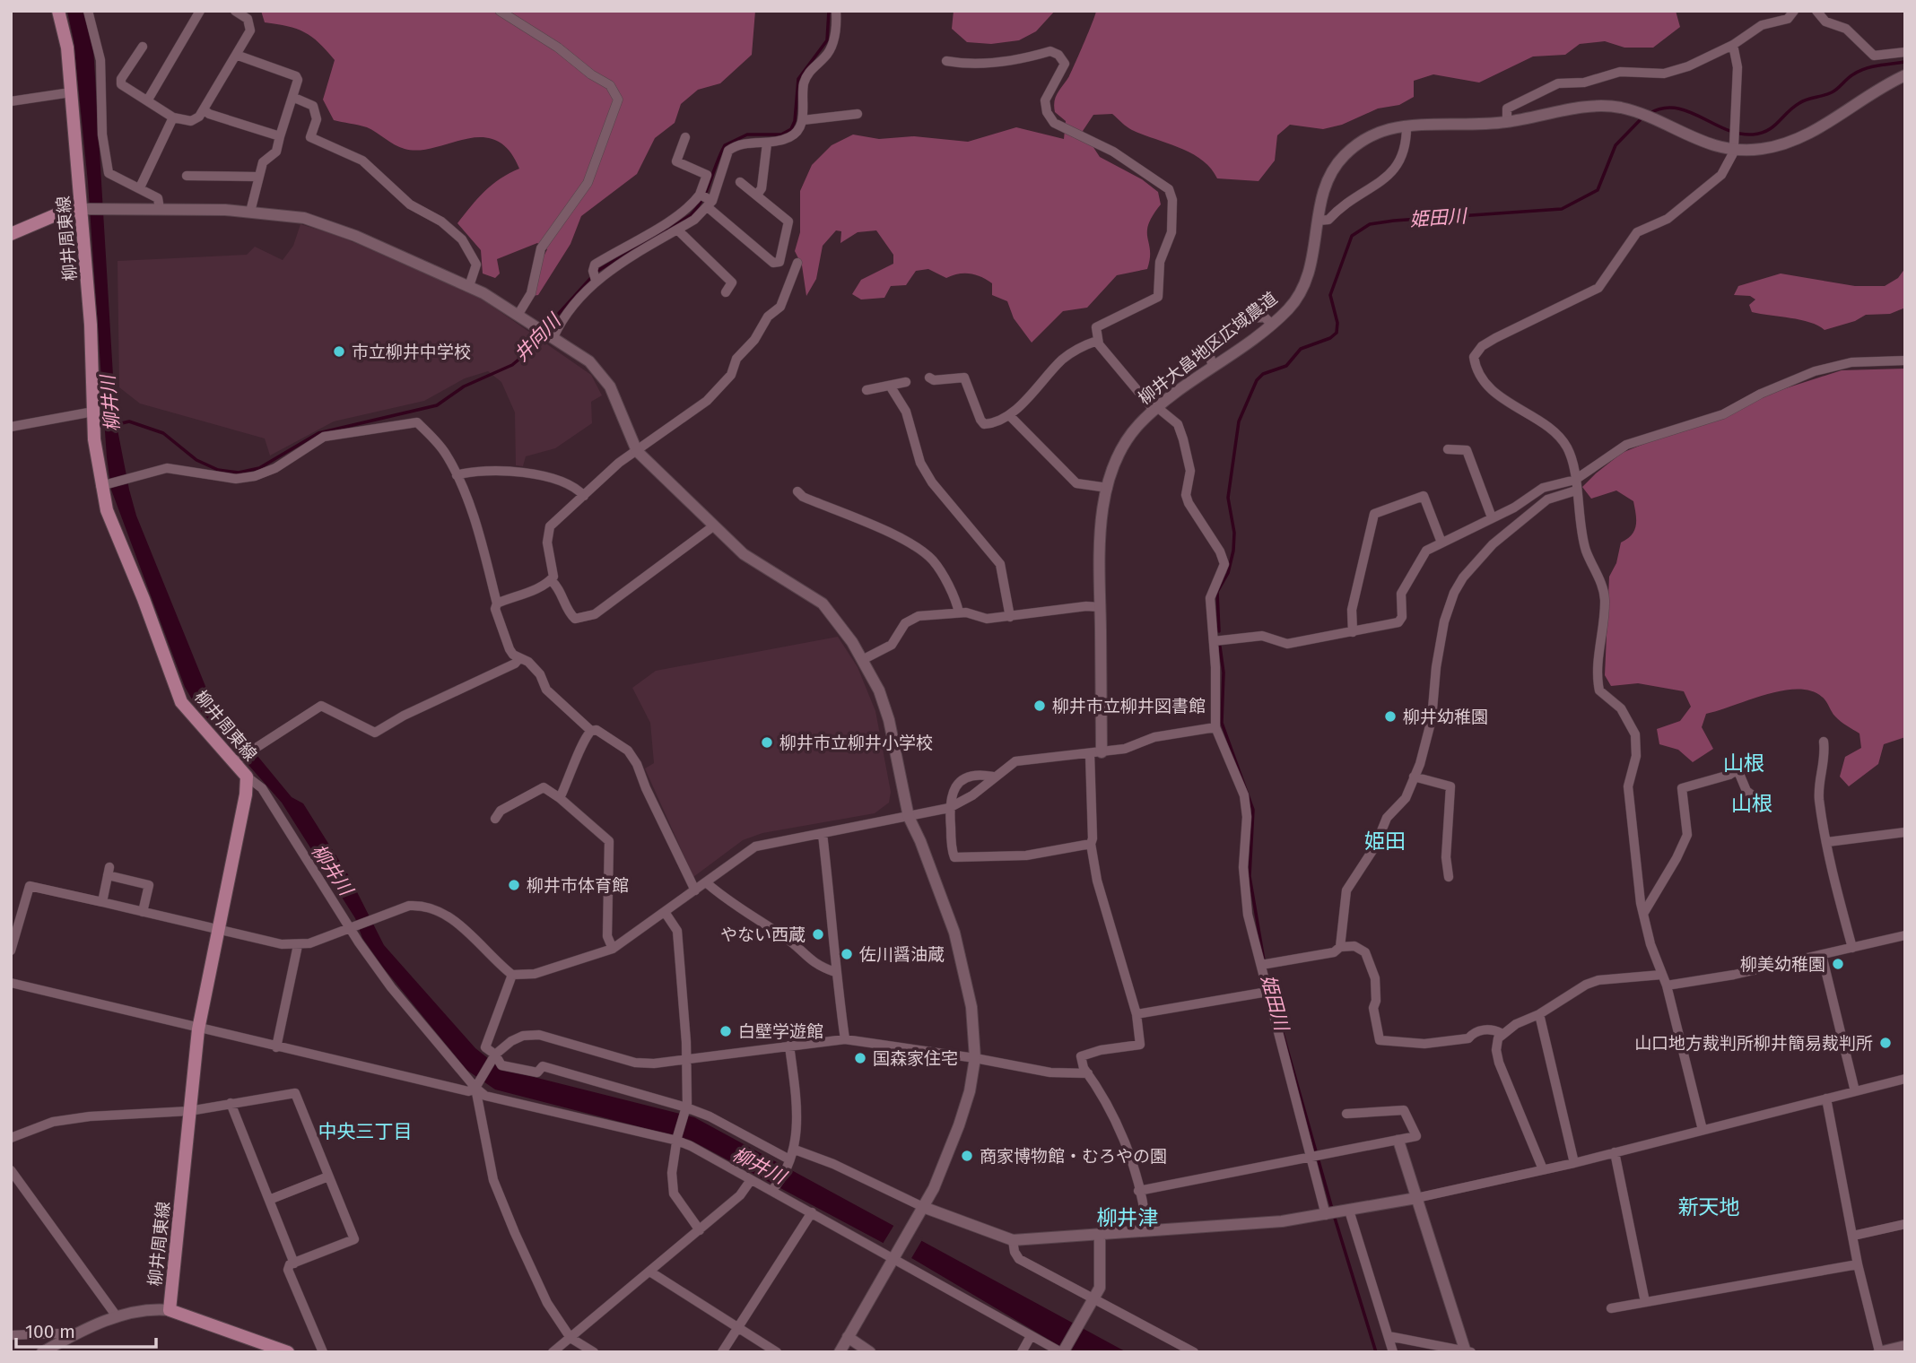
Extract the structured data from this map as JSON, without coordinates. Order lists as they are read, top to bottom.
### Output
{
  "streets": {
    "main road": ["柳井周東線"],
    "street": ["柳井大畠地区広域農道"]
  },
  "districts": [
    "山根",
    "山根",
    "姫田",
    "中央三丁目",
    "新天地",
    "柳井津"
  ],
  "water": ["姫田川", "井向川", "柳井川"],
  "places": [
    "市立柳井中学校",
    "柳井市立柳井図書館",
    "柳井幼稚園",
    "柳井市立柳井小学校",
    "柳井市体育館",
    "やない西蔵",
    "佐川醤油蔵",
    "柳美幼稚園",
    "白壁学遊館",
    "山口地方裁判所柳井簡易裁判所",
    "国森家住宅",
    "商家博物館・むろやの園"
  ],
  "scale_bar": "100 m"
}
